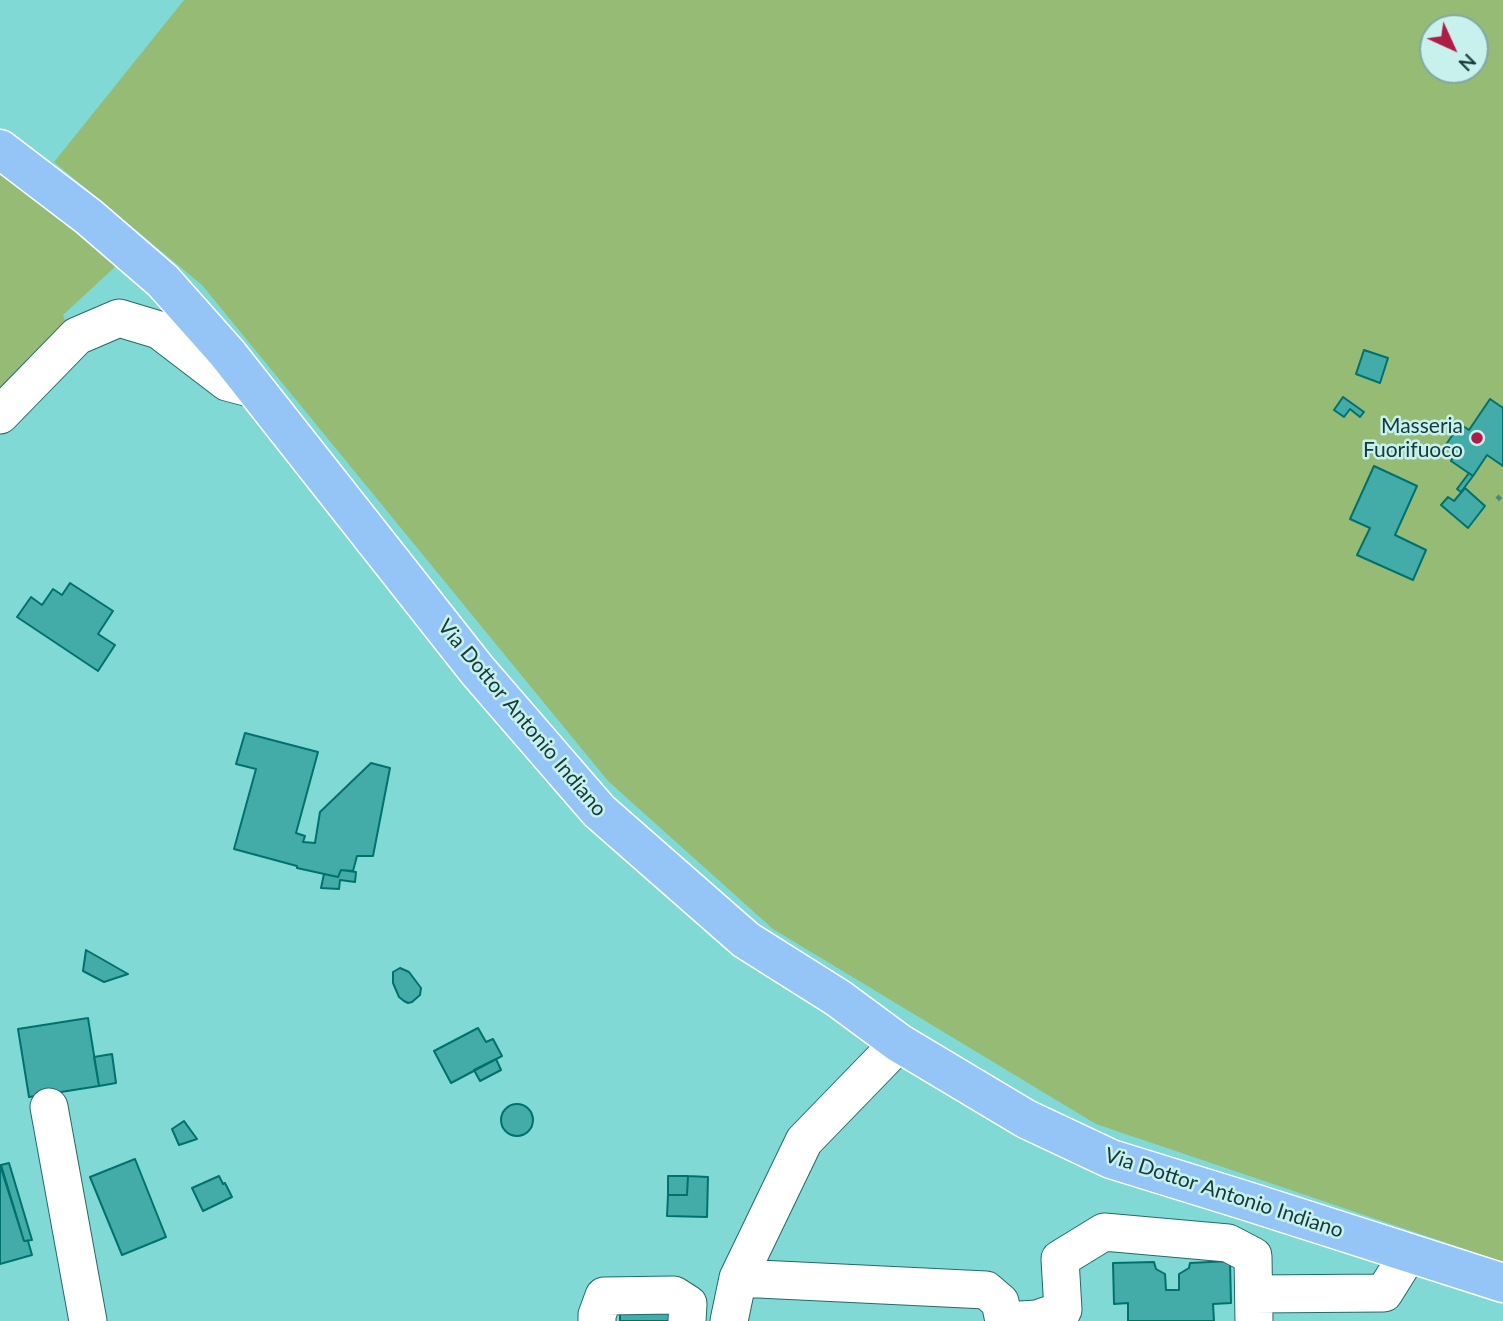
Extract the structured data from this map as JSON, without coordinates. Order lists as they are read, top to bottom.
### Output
{
  "streets": {
    "main road": ["Via Dottor Antonio Indiano"]
  },
  "places": ["Masseria Fuorifuoco"],
  "north": "bottom right"
}
